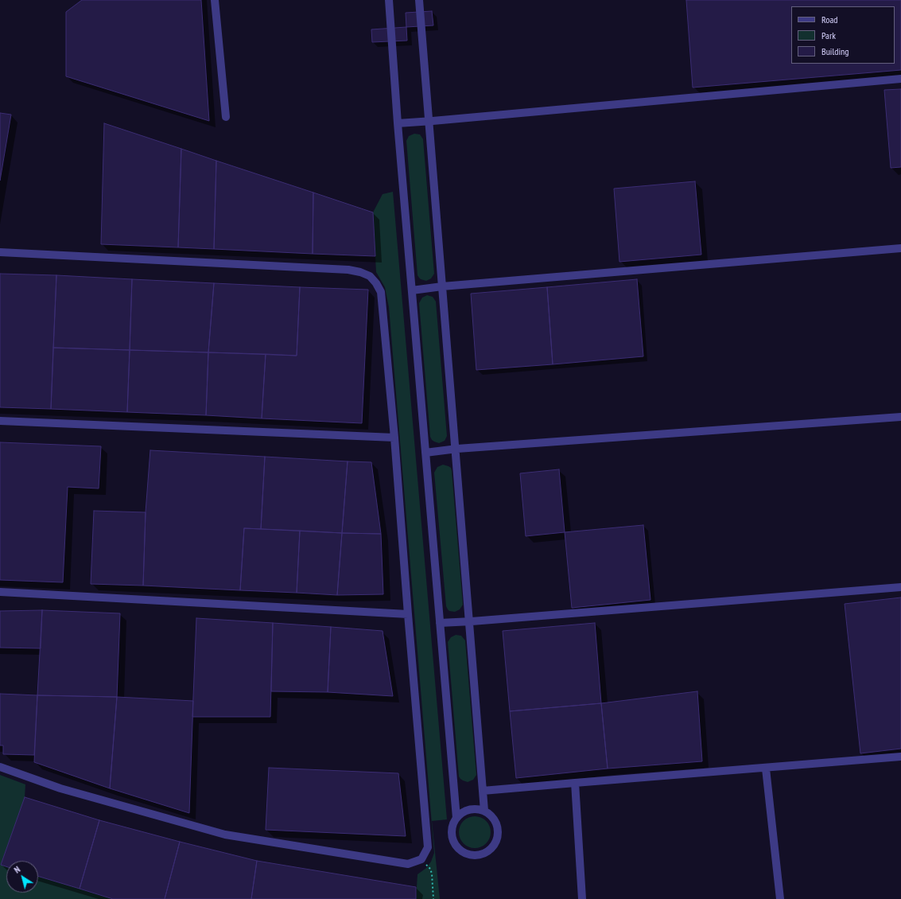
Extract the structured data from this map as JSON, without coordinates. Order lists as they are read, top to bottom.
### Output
{
  "legend": ["Road", "Park", "Building"],
  "north": "top left"
}
